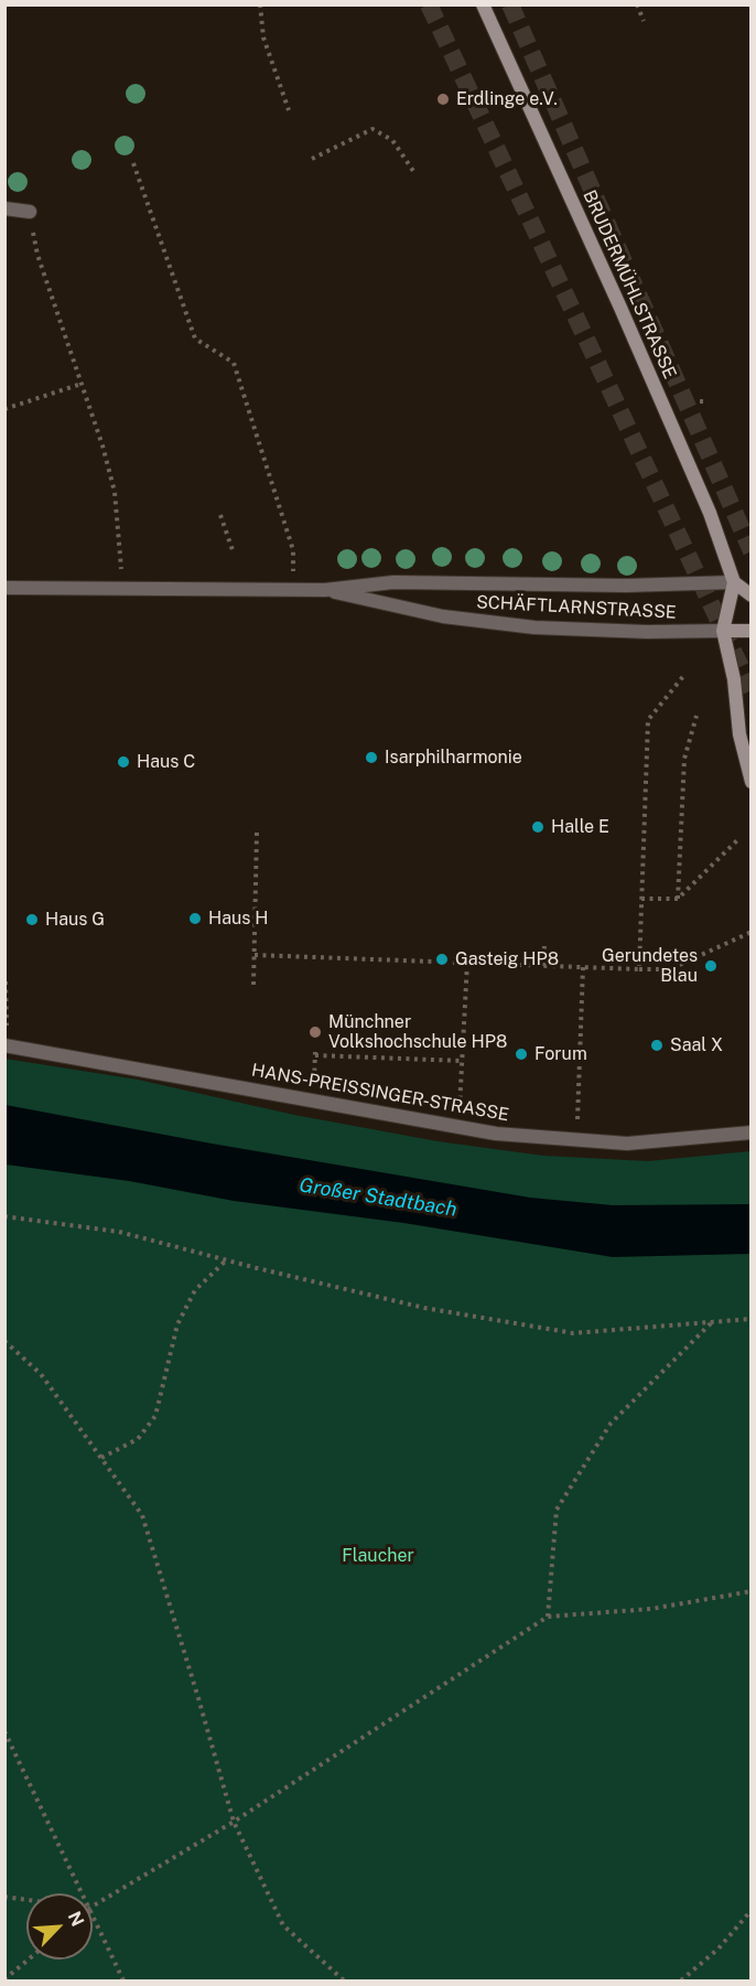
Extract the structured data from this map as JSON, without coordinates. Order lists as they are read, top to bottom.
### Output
{
  "streets": {
    "main road": ["BRUDERMÜHLSTRASSE", "SCHÄFTLARNSTRASSE"],
    "street": ["HANS-PREISSINGER-STRASSE"]
  },
  "crossings": [
    ["BRUDERMÜHLSTRASSE", "SCHÄFTLARNSTRASSE"]
  ],
  "water": ["Großer Stadtbach"],
  "parks": ["Flaucher"],
  "places": [
    "Erdlinge e.V.",
    "Isarphilharmonie",
    "Haus C",
    "Halle E",
    "Haus H",
    "Haus G",
    "Gasteig HP8",
    "Gerundetes Blau",
    "Münchner Volkshochschule HP8",
    "Saal X",
    "Forum"
  ],
  "north": "top right"
}
